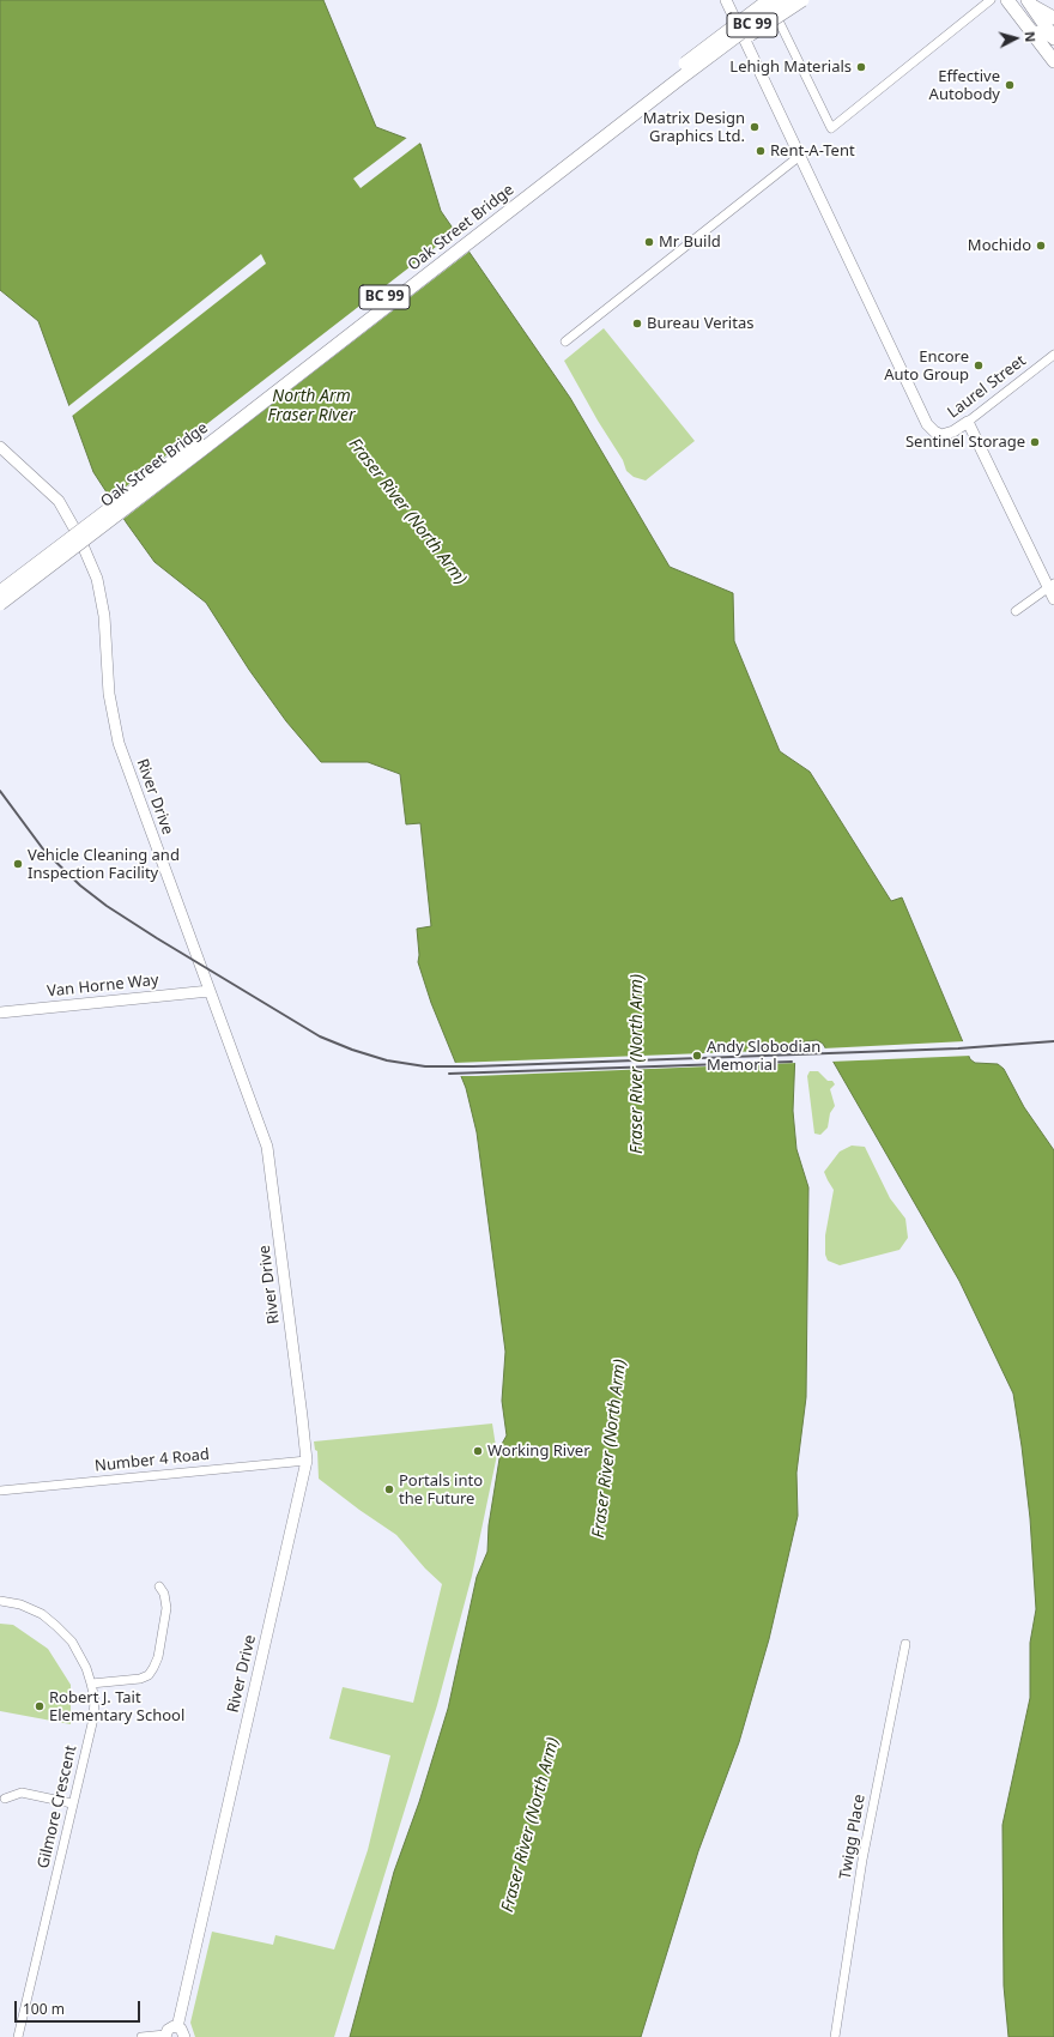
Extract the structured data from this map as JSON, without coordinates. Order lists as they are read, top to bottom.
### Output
{
  "streets": {
    "main road": ["BC 99", "Oak Street Bridge"],
    "street": [
      "Laurel Street",
      "River Drive",
      "Van Horne Way",
      "Number 4 Road",
      "Gilmore Crescent",
      "Twigg Place"
    ]
  },
  "crossings": [
    ["River Drive", "Van Horne Way"],
    ["River Drive", "Number 4 Road"]
  ],
  "water": ["North Arm Fraser River", "Fraser River (North Arm)"],
  "places": [
    "Lehigh Materials",
    "Effective Autobody",
    "Matrix Design Graphics Ltd.",
    "Rent-A-Tent",
    "Mr Build",
    "Mochido",
    "Bureau Veritas",
    "Encore Auto Group",
    "Sentinel Storage",
    "Vehicle Cleaning and Inspection Facility",
    "Andy Slobodian Memorial",
    "Working River",
    "Portals into the Future",
    "Robert J. Tait Elementary School"
  ],
  "scale_bar": "100 m",
  "north": "right"
}
